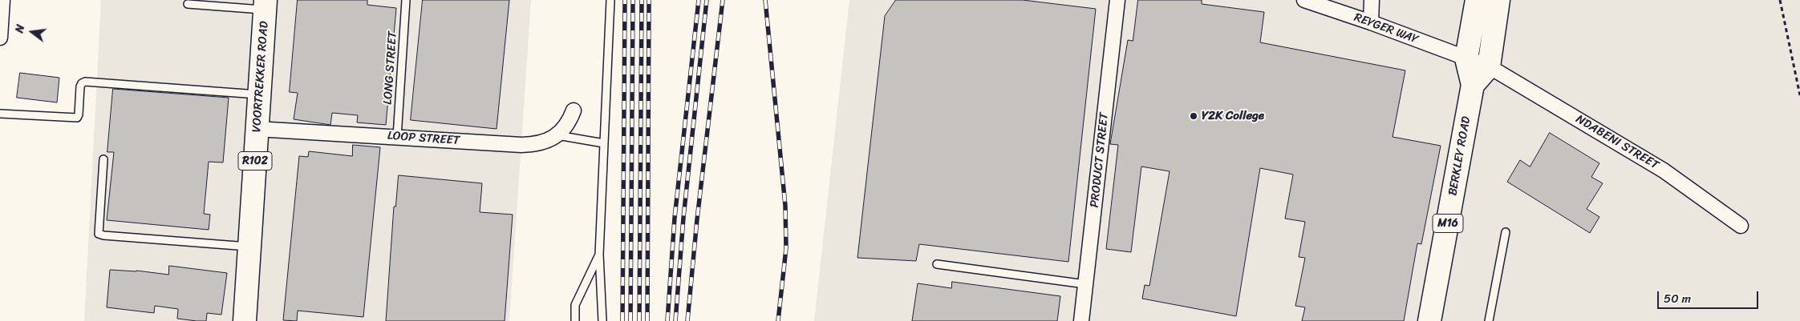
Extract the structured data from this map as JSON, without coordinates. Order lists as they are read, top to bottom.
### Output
{
  "streets": {
    "main road": [
      "VOORTREKKER ROAD",
      "BERKLEY ROAD",
      "R102",
      "M16"
    ],
    "street": [
      "REYGER WAY",
      "LOOP STREET",
      "NDABENI STREET",
      "PRODUCT STREET"
    ],
    "lane": ["LONG STREET"]
  },
  "crossings": [
    ["REYGER WAY", "NDABENI STREET"],
    ["REYGER WAY", "BERKLEY ROAD"],
    ["LONG STREET", "LOOP STREET"],
    ["VOORTREKKER ROAD", "LOOP STREET"]
  ],
  "places": ["Y2K College"],
  "scale_bar": "50 m",
  "north": "left"
}
